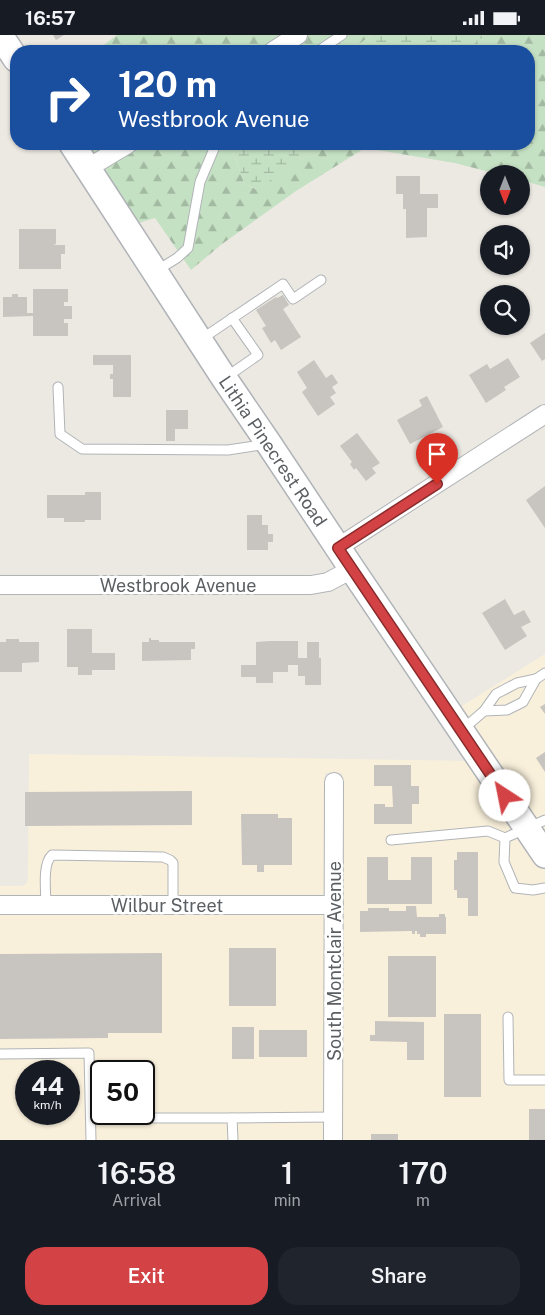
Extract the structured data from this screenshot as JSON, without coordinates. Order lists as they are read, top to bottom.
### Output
{
  "streets": {
    "main road": ["Lithia Pinecrest Road"],
    "street": ["Westbrook Avenue", "Wilbur Street", "South Montclair Avenue"]
  },
  "crossings": [
    ["Lithia Pinecrest Road", "Westbrook Avenue"],
    ["Wilbur Street", "South Montclair Avenue"]
  ],
  "north": "bottom",
  "page": {
    "status": "16:57",
    "turn": ["120 m", "Westbrook Avenue"],
    "speed": "44 km/h",
    "limit": "50",
    "eta": [
      "16:58",
      "Arrival",
      "1",
      "min",
      "170",
      "m"
    ],
    "buttons": ["Exit", "Share"]
  }
}
